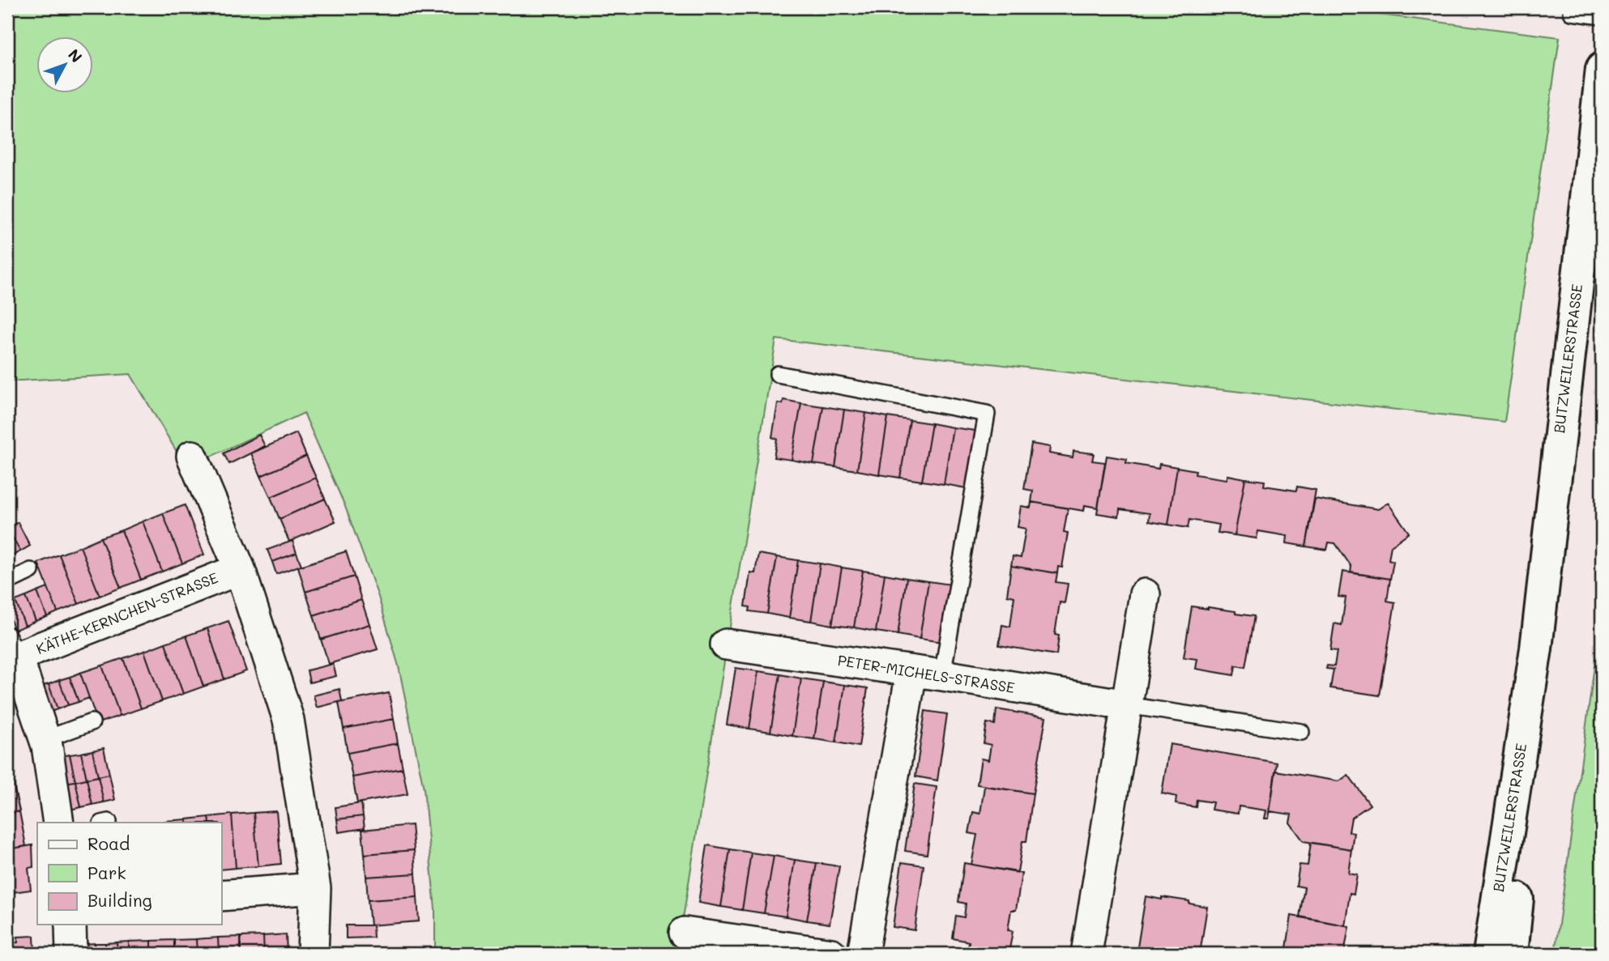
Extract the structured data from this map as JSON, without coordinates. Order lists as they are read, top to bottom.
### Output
{
  "streets": {
    "main road": ["BUTZWEILERSTRASSE"],
    "street": ["KÄTHE-KERNCHEN-STRASSE", "PETER-MICHELS-STRASSE"]
  },
  "legend": ["Road", "Park", "Building"],
  "north": "top right"
}
